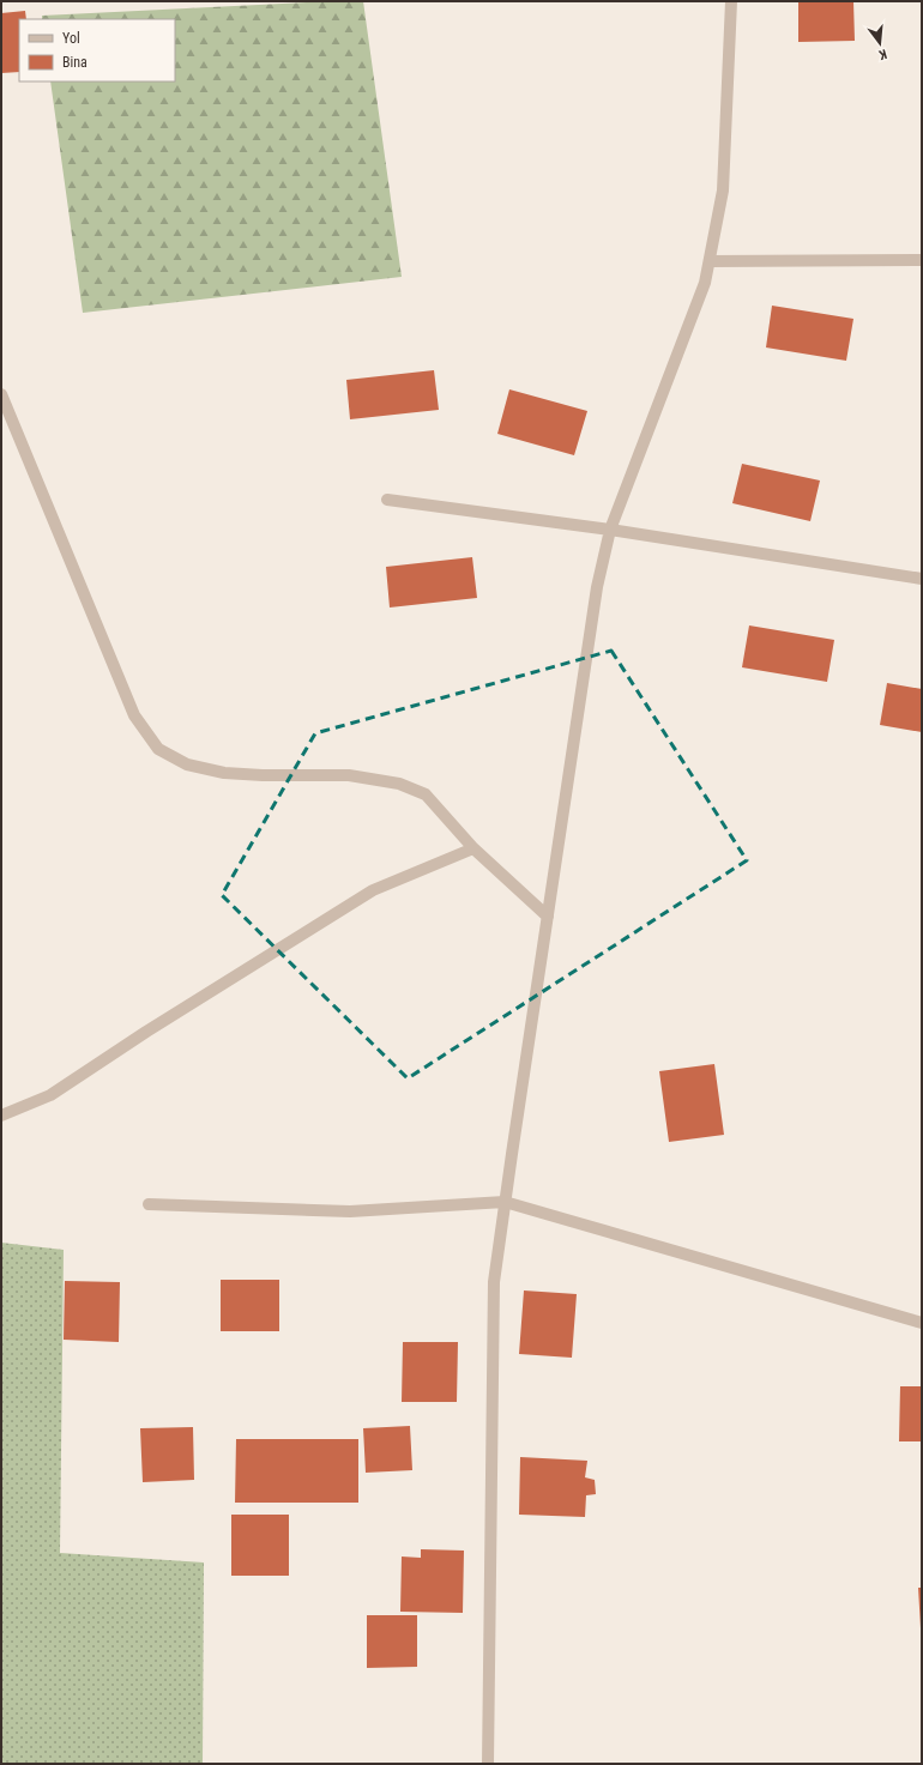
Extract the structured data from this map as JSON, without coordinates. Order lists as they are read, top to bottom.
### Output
{
  "legend": ["Yol", "Bina"],
  "north": "bottom"
}
